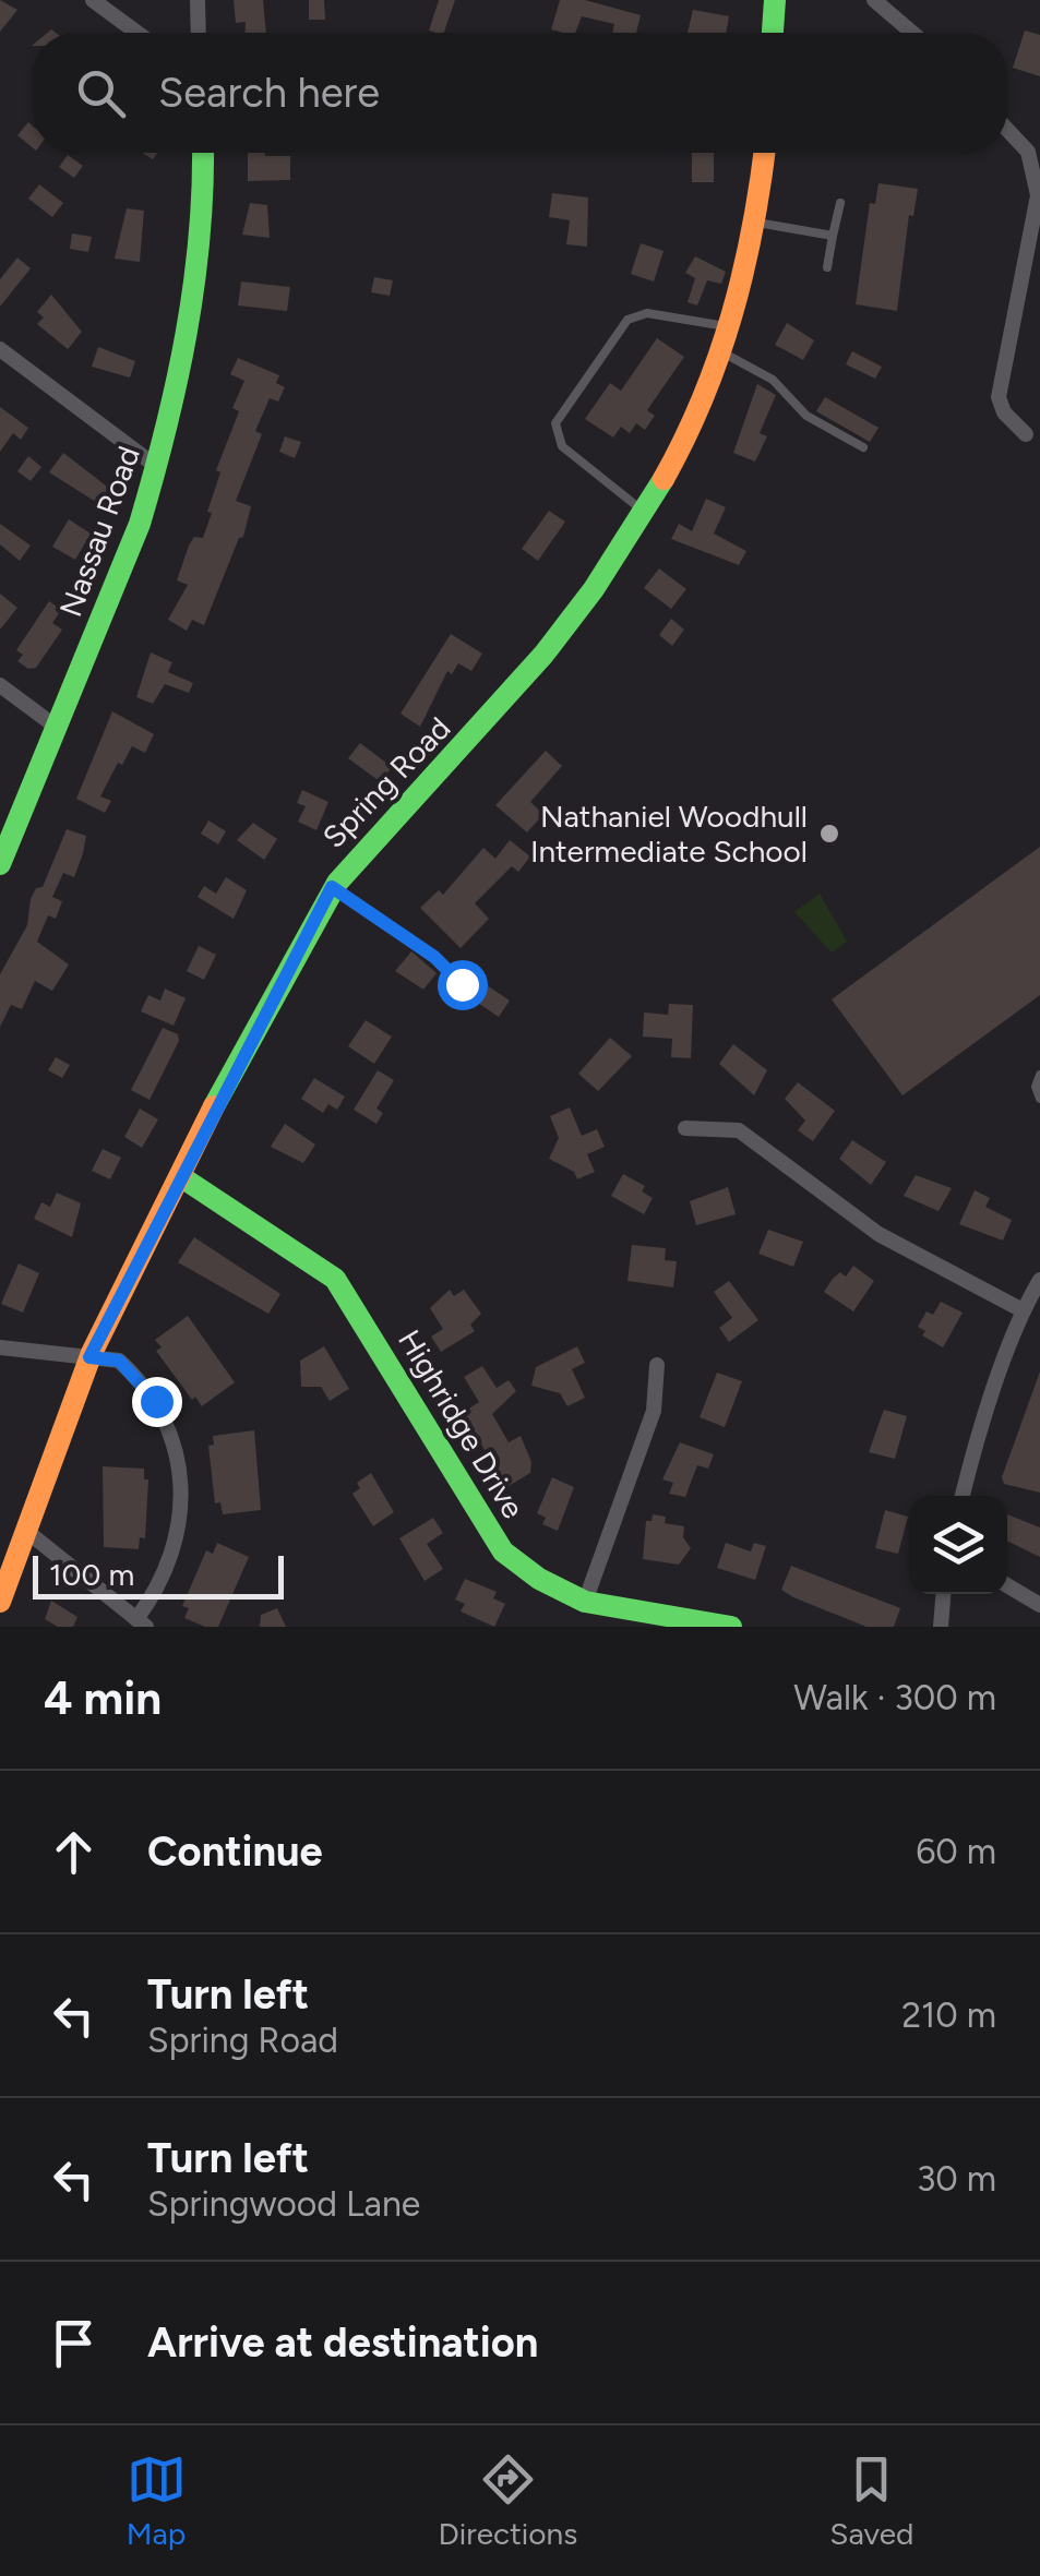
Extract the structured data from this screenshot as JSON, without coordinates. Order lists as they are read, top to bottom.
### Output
{
  "streets": {
    "main road": ["Nassau Road", "Spring Road", "Highridge Drive"]
  },
  "crossings": [
    ["Spring Road", "Highridge Drive"]
  ],
  "places": ["Nathaniel Woodhull Intermediate School"],
  "scale_bar": "100 m",
  "page": {
    "search": "Search here",
    "scale": "100 m",
    "heading": ["4 min", "Walk · 300 m"],
    "list": [
      ["Continue", "60 m"],
      ["Turn left", "Spring Road", "210 m"],
      ["Turn left", "Springwood Lane", "30 m"],
      "Arrive at destination"
    ],
    "nav": ["Map", "Directions", "Saved"]
  }
}
